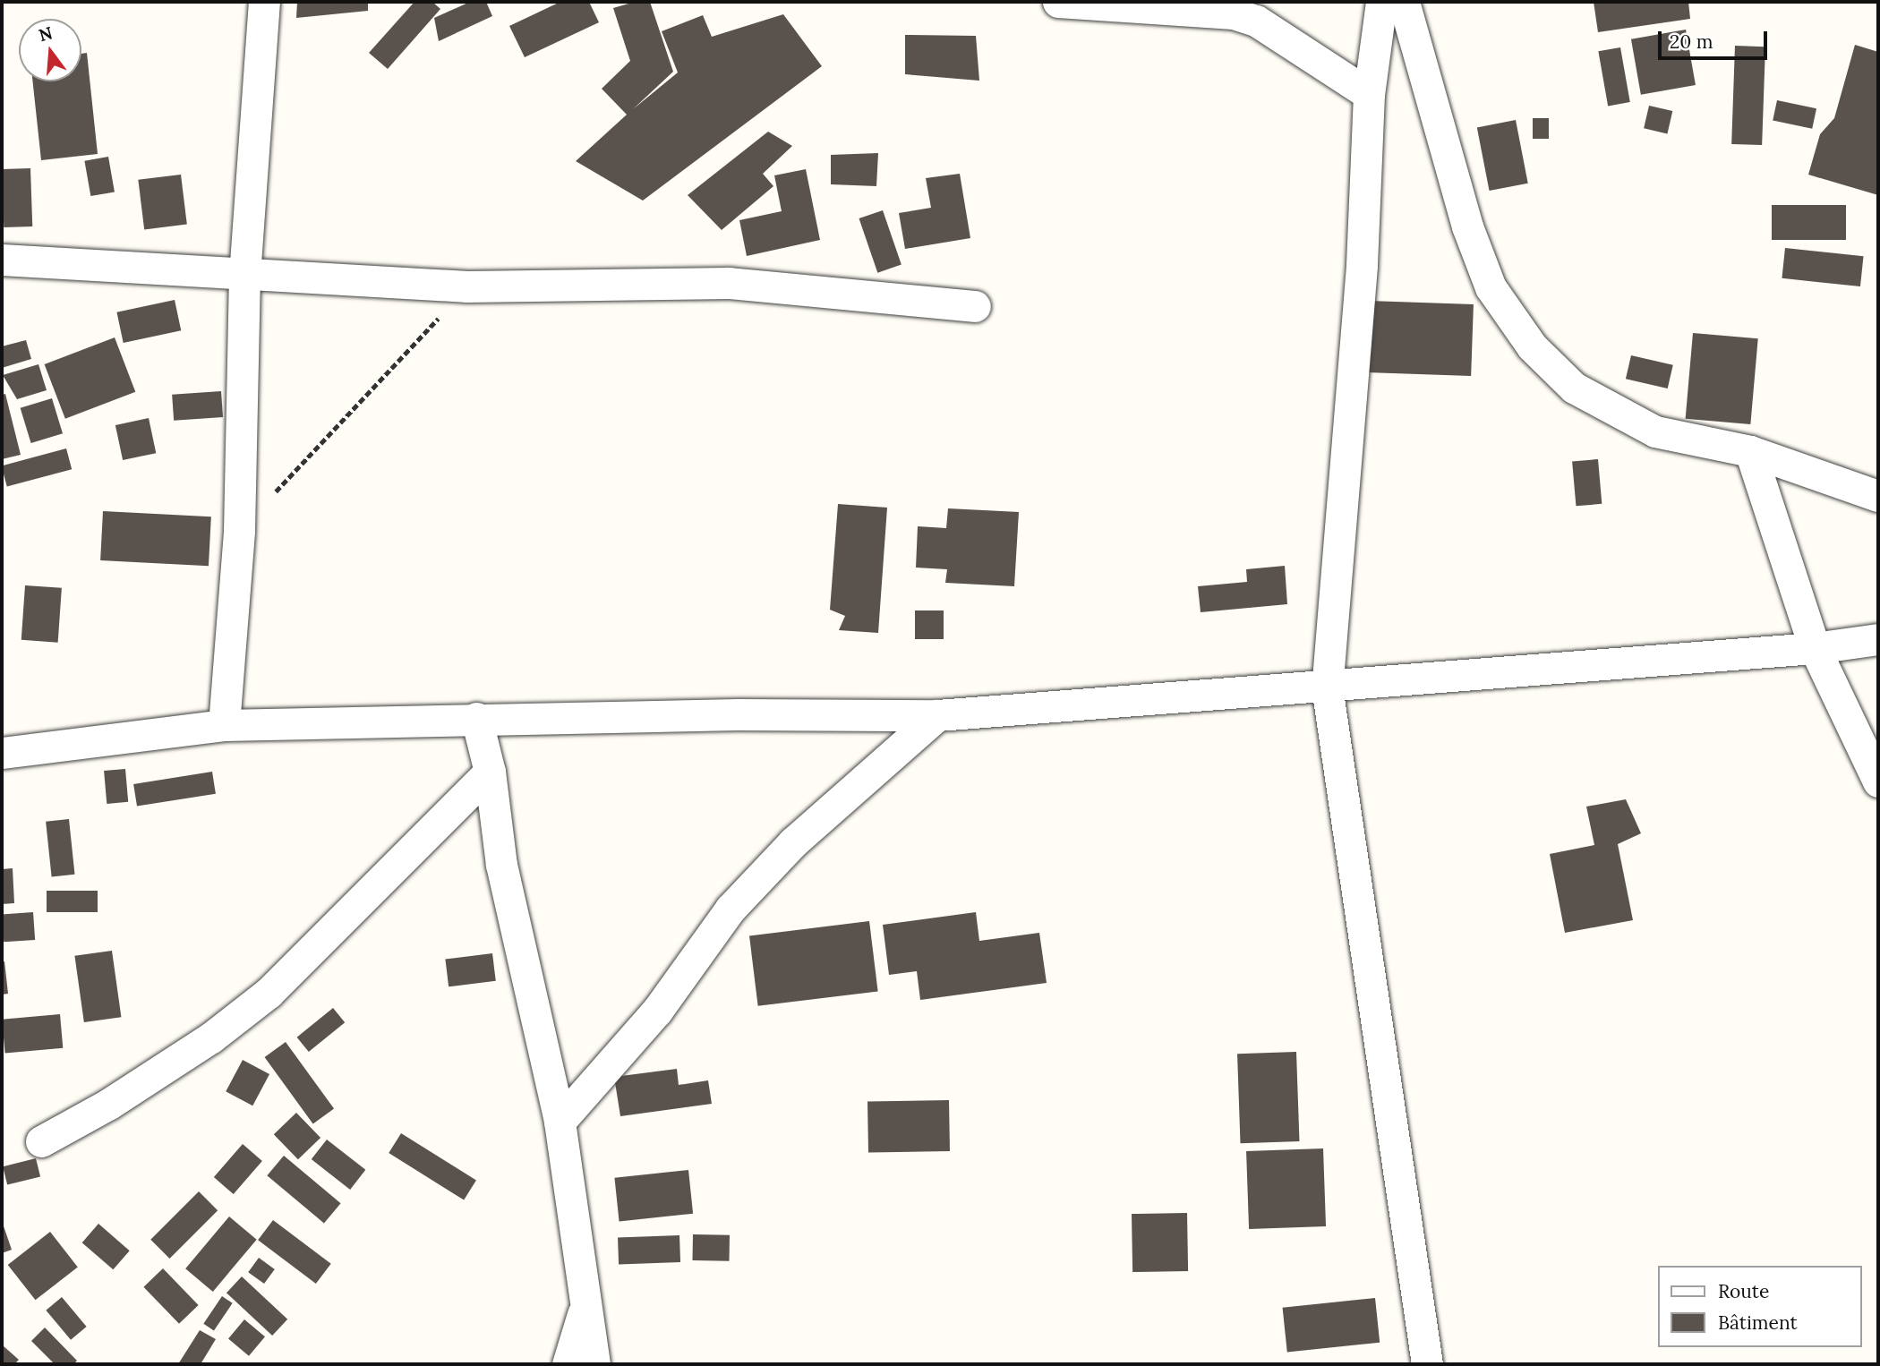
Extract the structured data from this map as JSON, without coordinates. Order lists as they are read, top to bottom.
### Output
{
  "legend": ["Route", "Bâtiment"],
  "scale_bar": "20 m",
  "north": "top"
}
